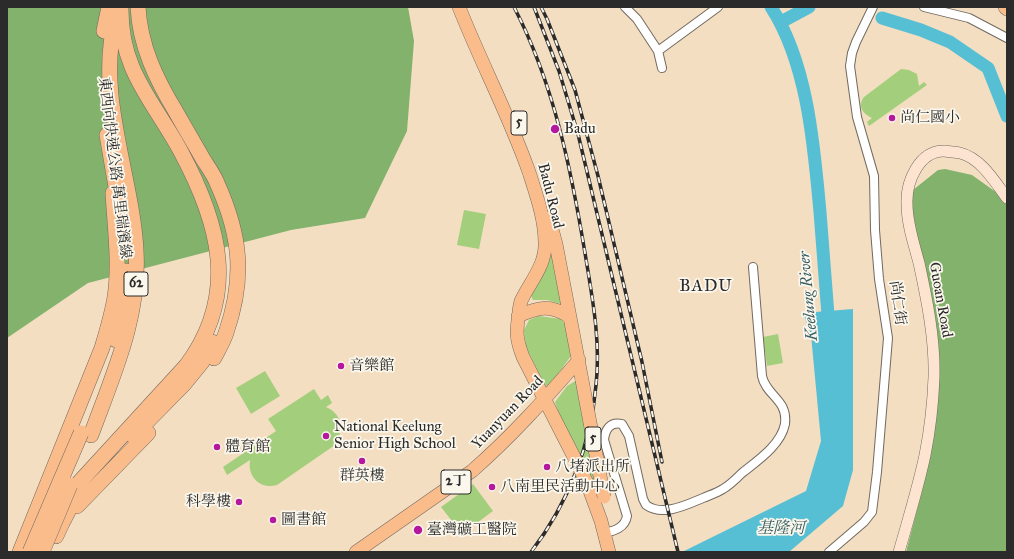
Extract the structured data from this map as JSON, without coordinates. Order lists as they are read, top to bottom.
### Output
{
  "streets": {
    "highway": ["東西向快速公路 萬里瑞濱線", "62"],
    "main road": [
      "5",
      "Badu Road",
      "Yuanyuan Road",
      "2丁"
    ],
    "street": ["Guoan Road", "尚仁街"]
  },
  "crossings": [
    ["Badu Road", "Yuanyuan Road"]
  ],
  "districts": ["BADU"],
  "water": ["Keelung River", "基隆河"],
  "places": [
    "尚仁國小",
    "Badu",
    "音樂館",
    "National Keelung Senior High School",
    "體育館",
    "群英樓",
    "八堵派出所",
    "八南里民活動中心",
    "科學樓",
    "圖書館",
    "臺灣礦工醫院"
  ]
}
